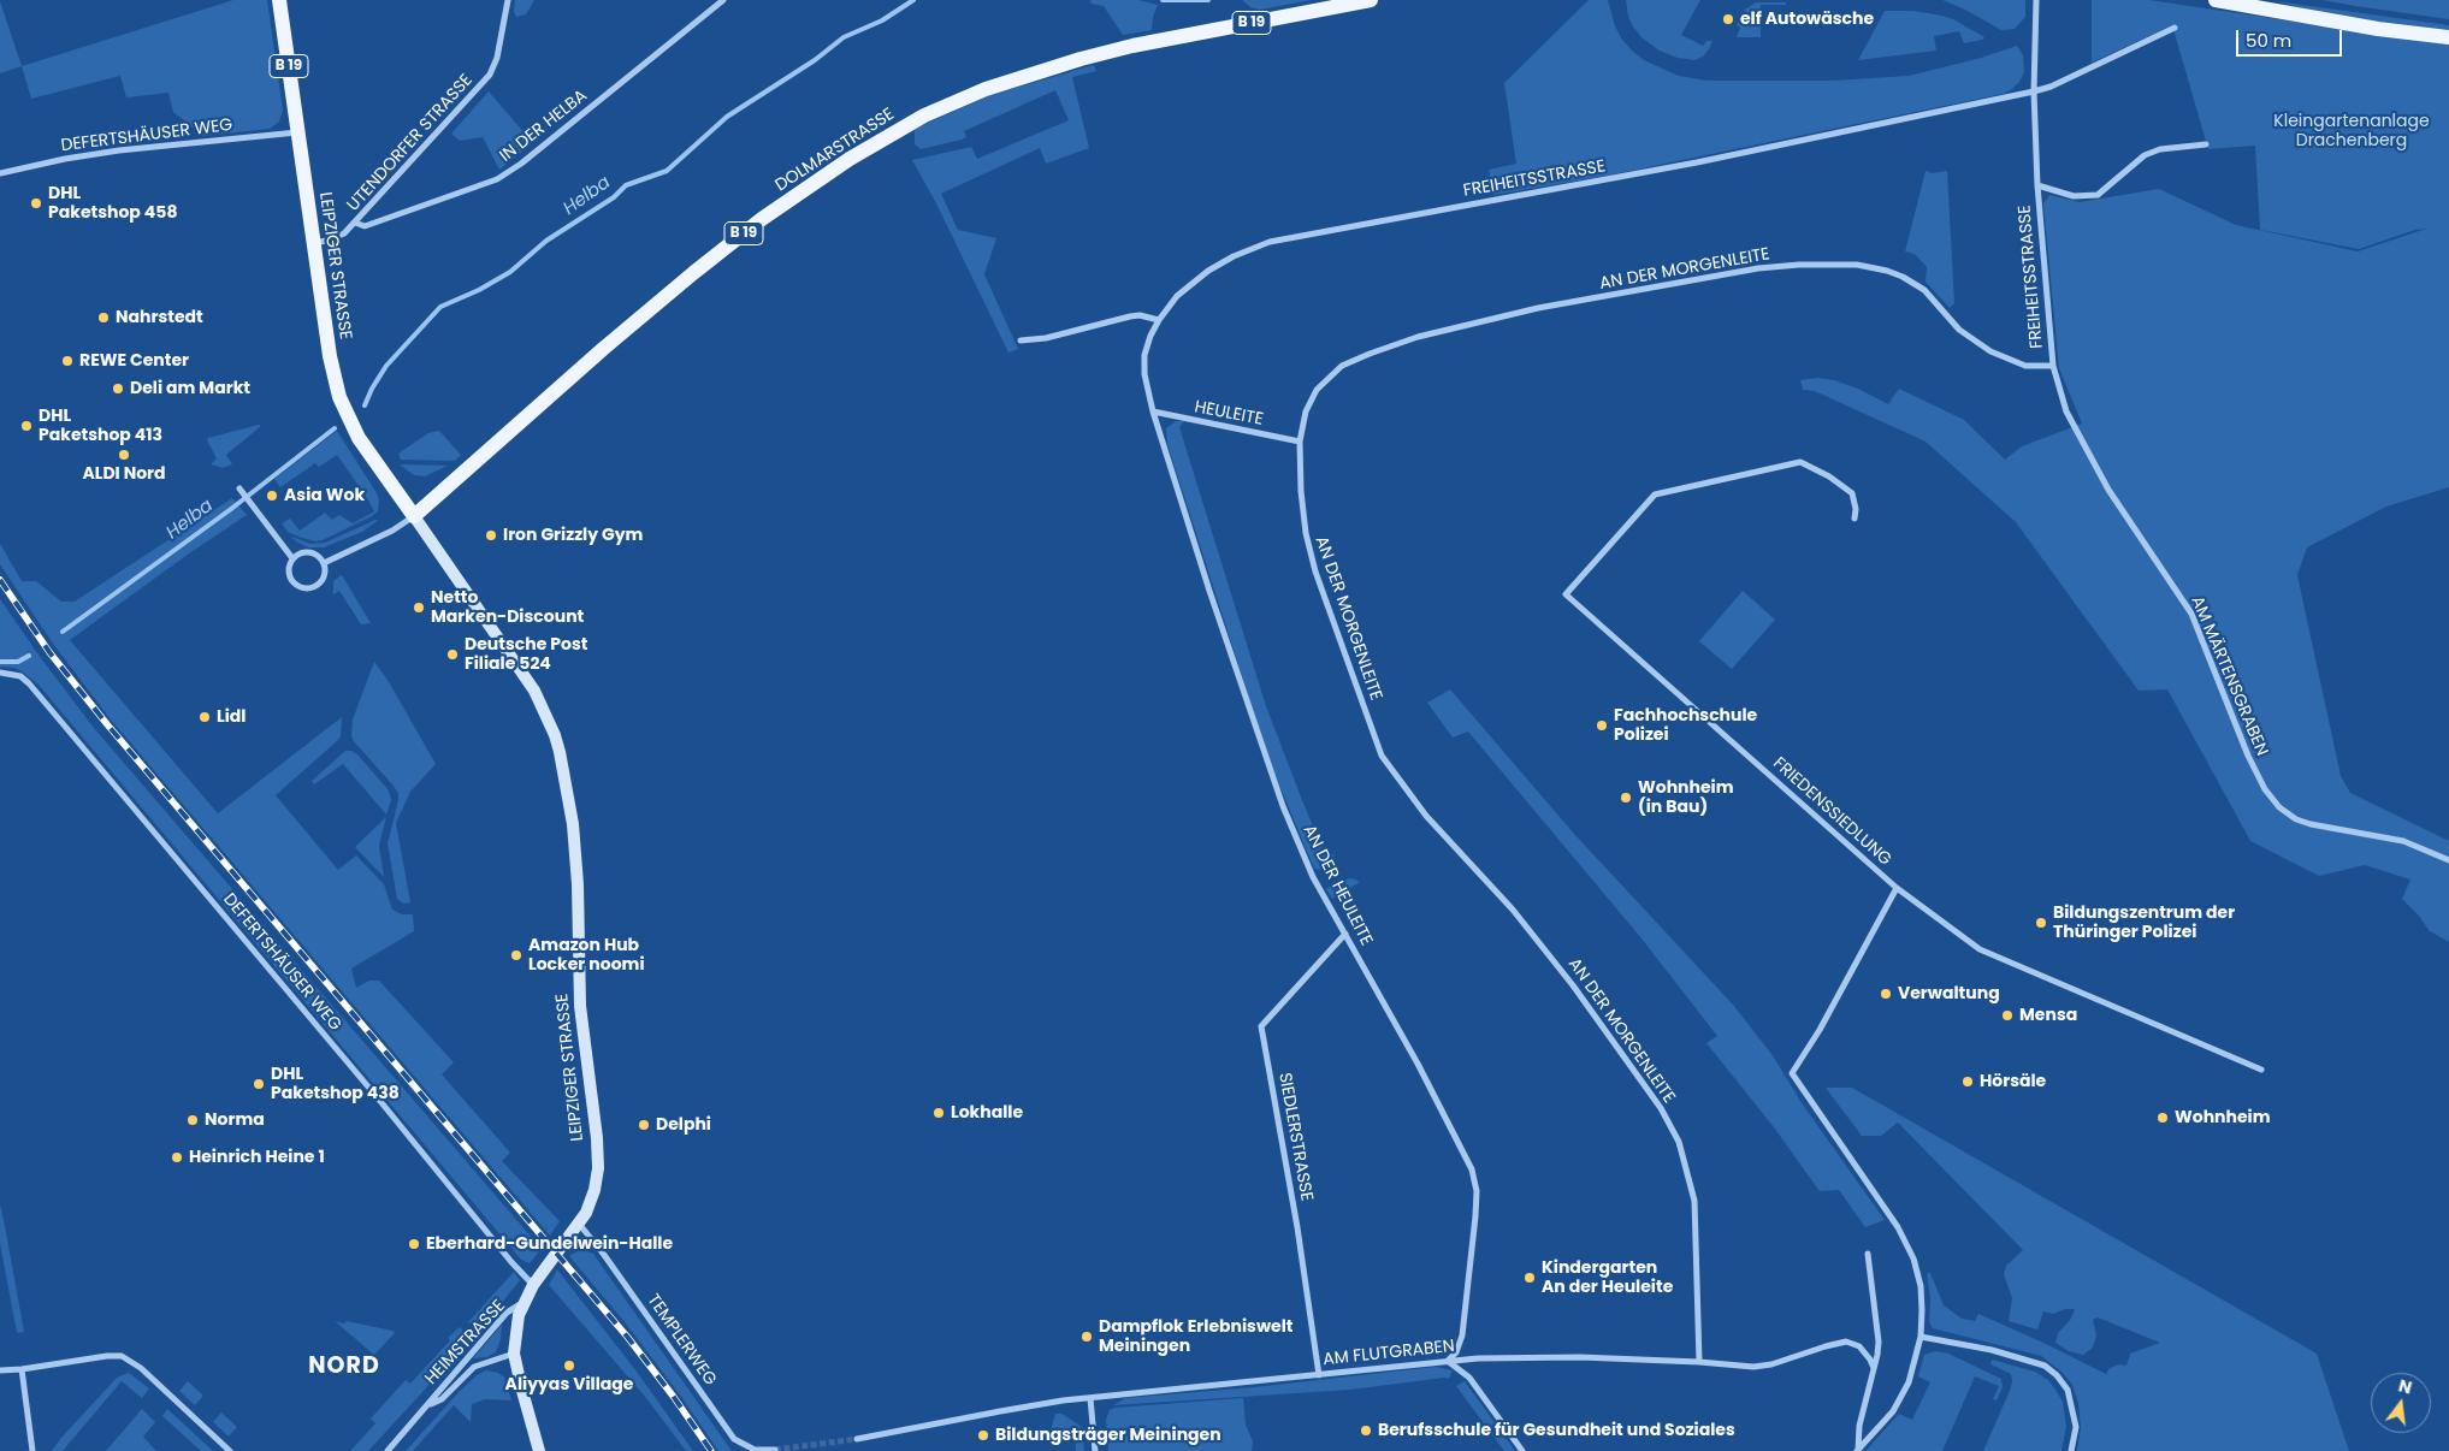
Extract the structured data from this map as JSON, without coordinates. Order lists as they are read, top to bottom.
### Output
{
  "streets": {
    "main road": ["B 19", "DOLMARSTRASSE", "LEIPZIGER STRASSE"],
    "street": [
      "IN DER HELBA",
      "DEFERTSHÄUSER WEG",
      "UTENDORFER STRASSE",
      "FREIHEITSSTRASSE",
      "AN DER MORGENLEITE",
      "HEULEITE",
      "AM MÄRTENSGRABEN",
      "FRIEDENSSIEDLUNG",
      "AN DER HEULEITE",
      "SIEDLERSTRASSE",
      "TEMPLERWEG",
      "HEIMSTRASSE",
      "AM FLUTGRABEN"
    ]
  },
  "crossings": [
    ["IN DER HELBA", "UTENDORFER STRASSE"],
    ["DEFERTSHÄUSER WEG", "LEIPZIGER STRASSE"],
    ["UTENDORFER STRASSE", "LEIPZIGER STRASSE"],
    ["DOLMARSTRASSE", "LEIPZIGER STRASSE"],
    ["FREIHEITSSTRASSE", "AN DER MORGENLEITE"],
    ["FREIHEITSSTRASSE", "HEULEITE"],
    ["FREIHEITSSTRASSE", "AM MÄRTENSGRABEN"],
    ["FREIHEITSSTRASSE", "AN DER HEULEITE"],
    ["LEIPZIGER STRASSE", "TEMPLERWEG"],
    ["LEIPZIGER STRASSE", "HEIMSTRASSE"],
    ["AN DER MORGENLEITE", "HEULEITE"],
    ["AN DER MORGENLEITE", "AM MÄRTENSGRABEN"],
    ["AN DER MORGENLEITE", "AM FLUTGRABEN"],
    ["HEULEITE", "AN DER HEULEITE"],
    ["AN DER HEULEITE", "SIEDLERSTRASSE"],
    ["AN DER HEULEITE", "AM FLUTGRABEN"],
    ["SIEDLERSTRASSE", "AM FLUTGRABEN"]
  ],
  "districts": ["NORD"],
  "water": ["Helba"],
  "parks": ["Kleingartenanlage Drachenberg"],
  "places": [
    "elf Autowäsche",
    "DHL Paketshop 458",
    "Nahrstedt",
    "REWE Center",
    "Deli am Markt",
    "DHL Paketshop 413",
    "ALDI Nord",
    "Asia Wok",
    "Iron Grizzly Gym",
    "Netto Marken-Discount",
    "Deutsche Post Filiale 524",
    "Lidl",
    "Fachhochschule Polizei",
    "Wohnheim (in Bau)",
    "Bildungszentrum der Thüringer Polizei",
    "Amazon Hub Locker noomi",
    "Verwaltung",
    "Mensa",
    "Hörsäle",
    "DHL Paketshop 438",
    "Lokhalle",
    "Wohnheim",
    "Norma",
    "Delphi",
    "Heinrich Heine 1",
    "Eberhard-Gundelwein-Halle",
    "Kindergarten An der Heuleite",
    "Dampflok Erlebniswelt Meiningen",
    "Aliyyas Village",
    "Berufsschule für Gesundheit und Soziales",
    "Bildungsträger Meiningen"
  ],
  "scale_bar": "50 m",
  "north": "top"
}
